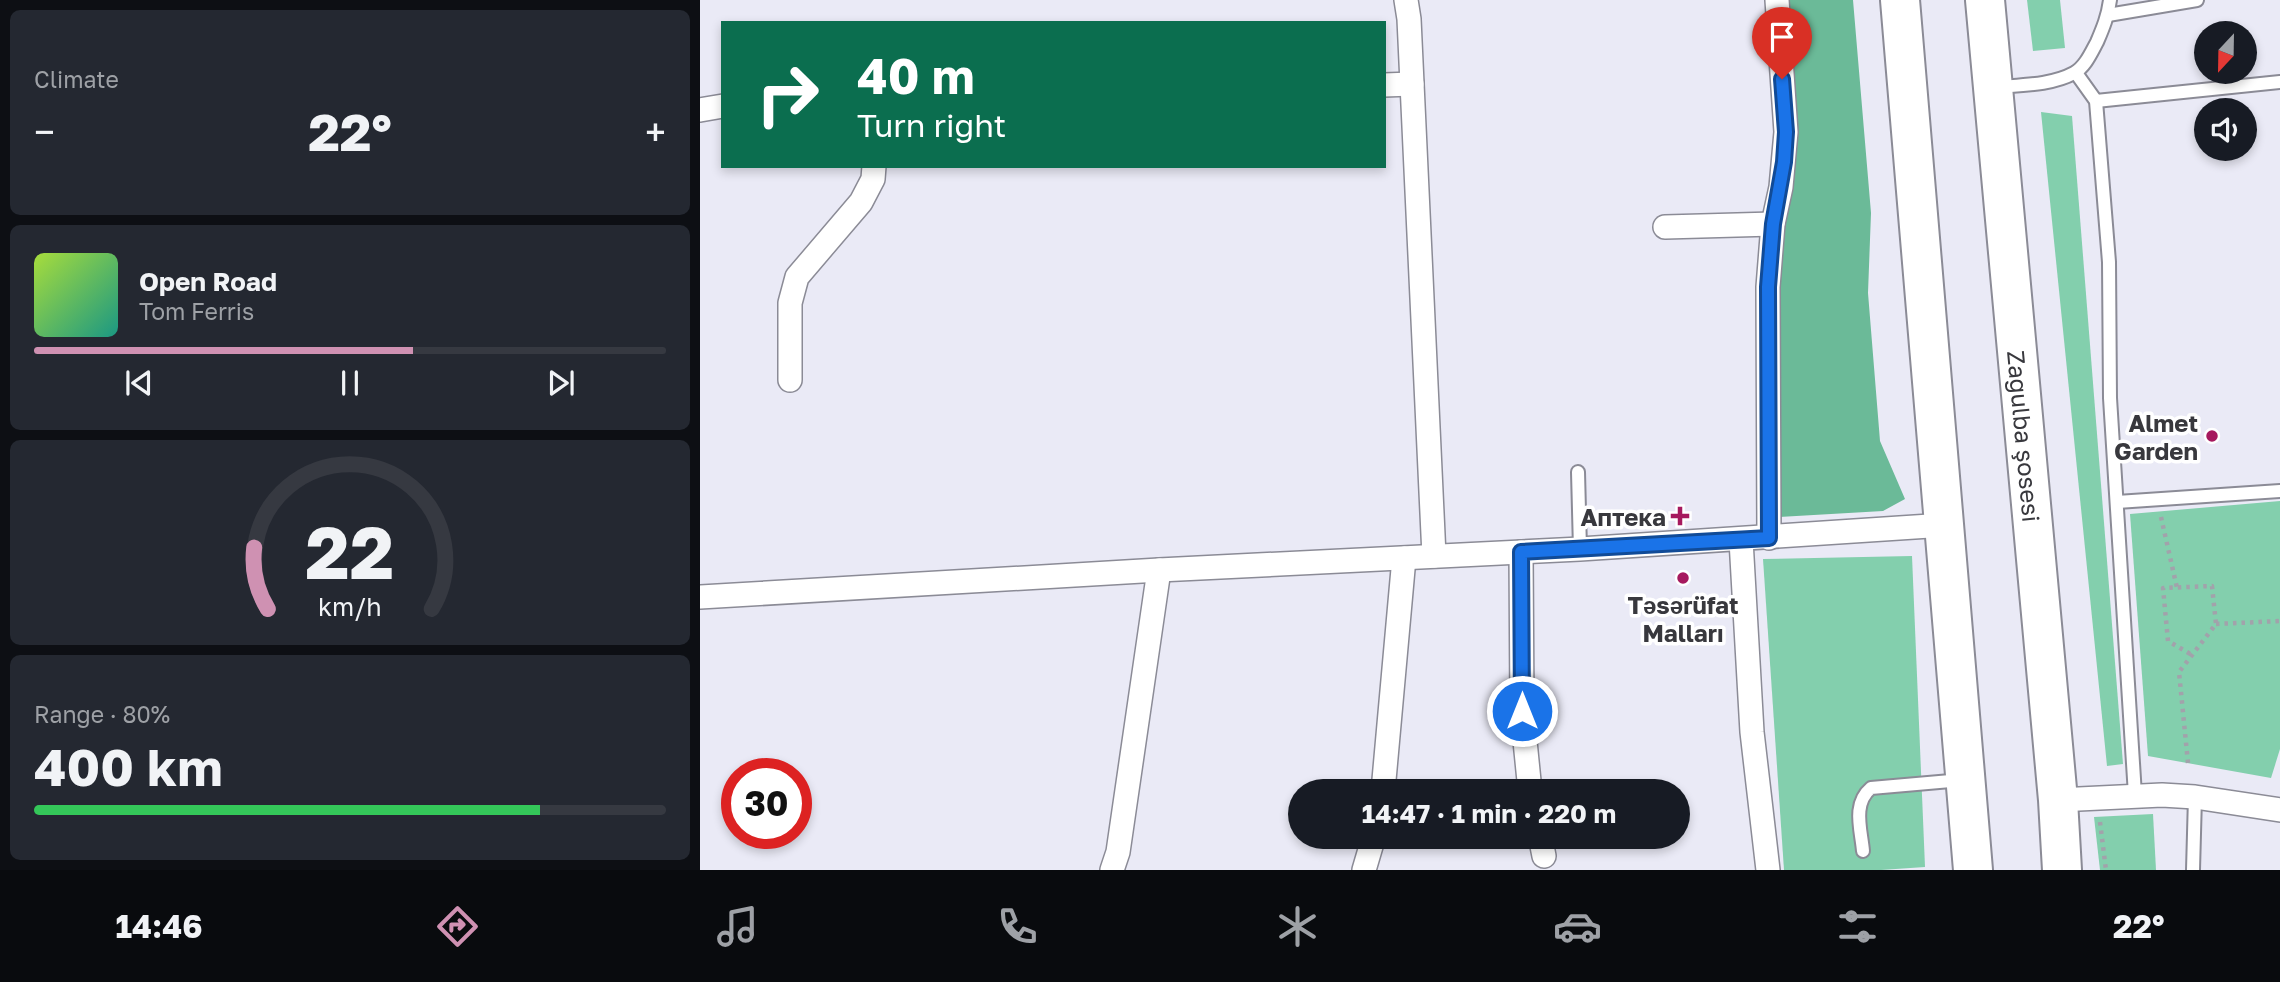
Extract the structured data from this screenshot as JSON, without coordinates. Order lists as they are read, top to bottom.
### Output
{
  "streets": {
    "highway": ["Zağulba şosesi"]
  },
  "places": {
    "other": ["Almet Garden", "Təsərüfat Malları"],
    "health": ["Аптека"]
  },
  "north": "bottom",
  "page": {
    "tile": [
      "Climate",
      ["Range · 80%", "400 km"]
    ],
    "turn": ["40 m", "Turn right"],
    "heat": ["−", "22°", "+"],
    "song": ["Open Road", "Tom Ferris"],
    "limit": "30",
    "trip": "14:47 · 1 min · 220 m",
    "tabs": ["14:46", "22°"],
    "gauge": ["22", "km/h"]
  }
}
